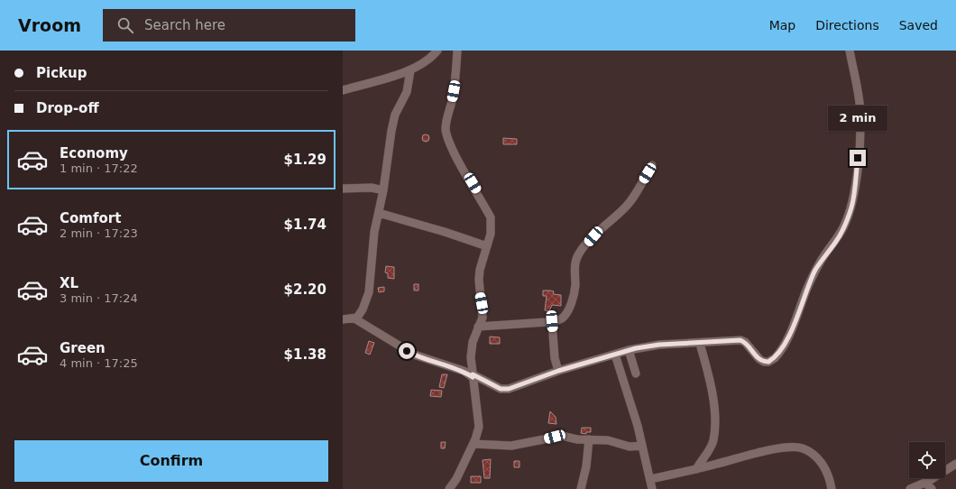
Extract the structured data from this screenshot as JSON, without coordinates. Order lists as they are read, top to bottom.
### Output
{
  "page": {
    "header": "Vroom",
    "search": "Search here",
    "nav": ["Map", "Directions", "Saved"],
    "banner": ["Pickup", "Drop-off"],
    "bubble": "2 min",
    "list": [
      {
        "name": "Economy",
        "note": "1 min · 17:22",
        "value": "$1.29"
      },
      {
        "name": "Comfort",
        "note": "2 min · 17:23",
        "value": "$1.74"
      },
      {
        "name": "XL",
        "note": "3 min · 17:24",
        "value": "$2.20"
      },
      {
        "name": "Green",
        "note": "4 min · 17:25",
        "value": "$1.38"
      }
    ],
    "buttons": "Confirm"
  }
}
